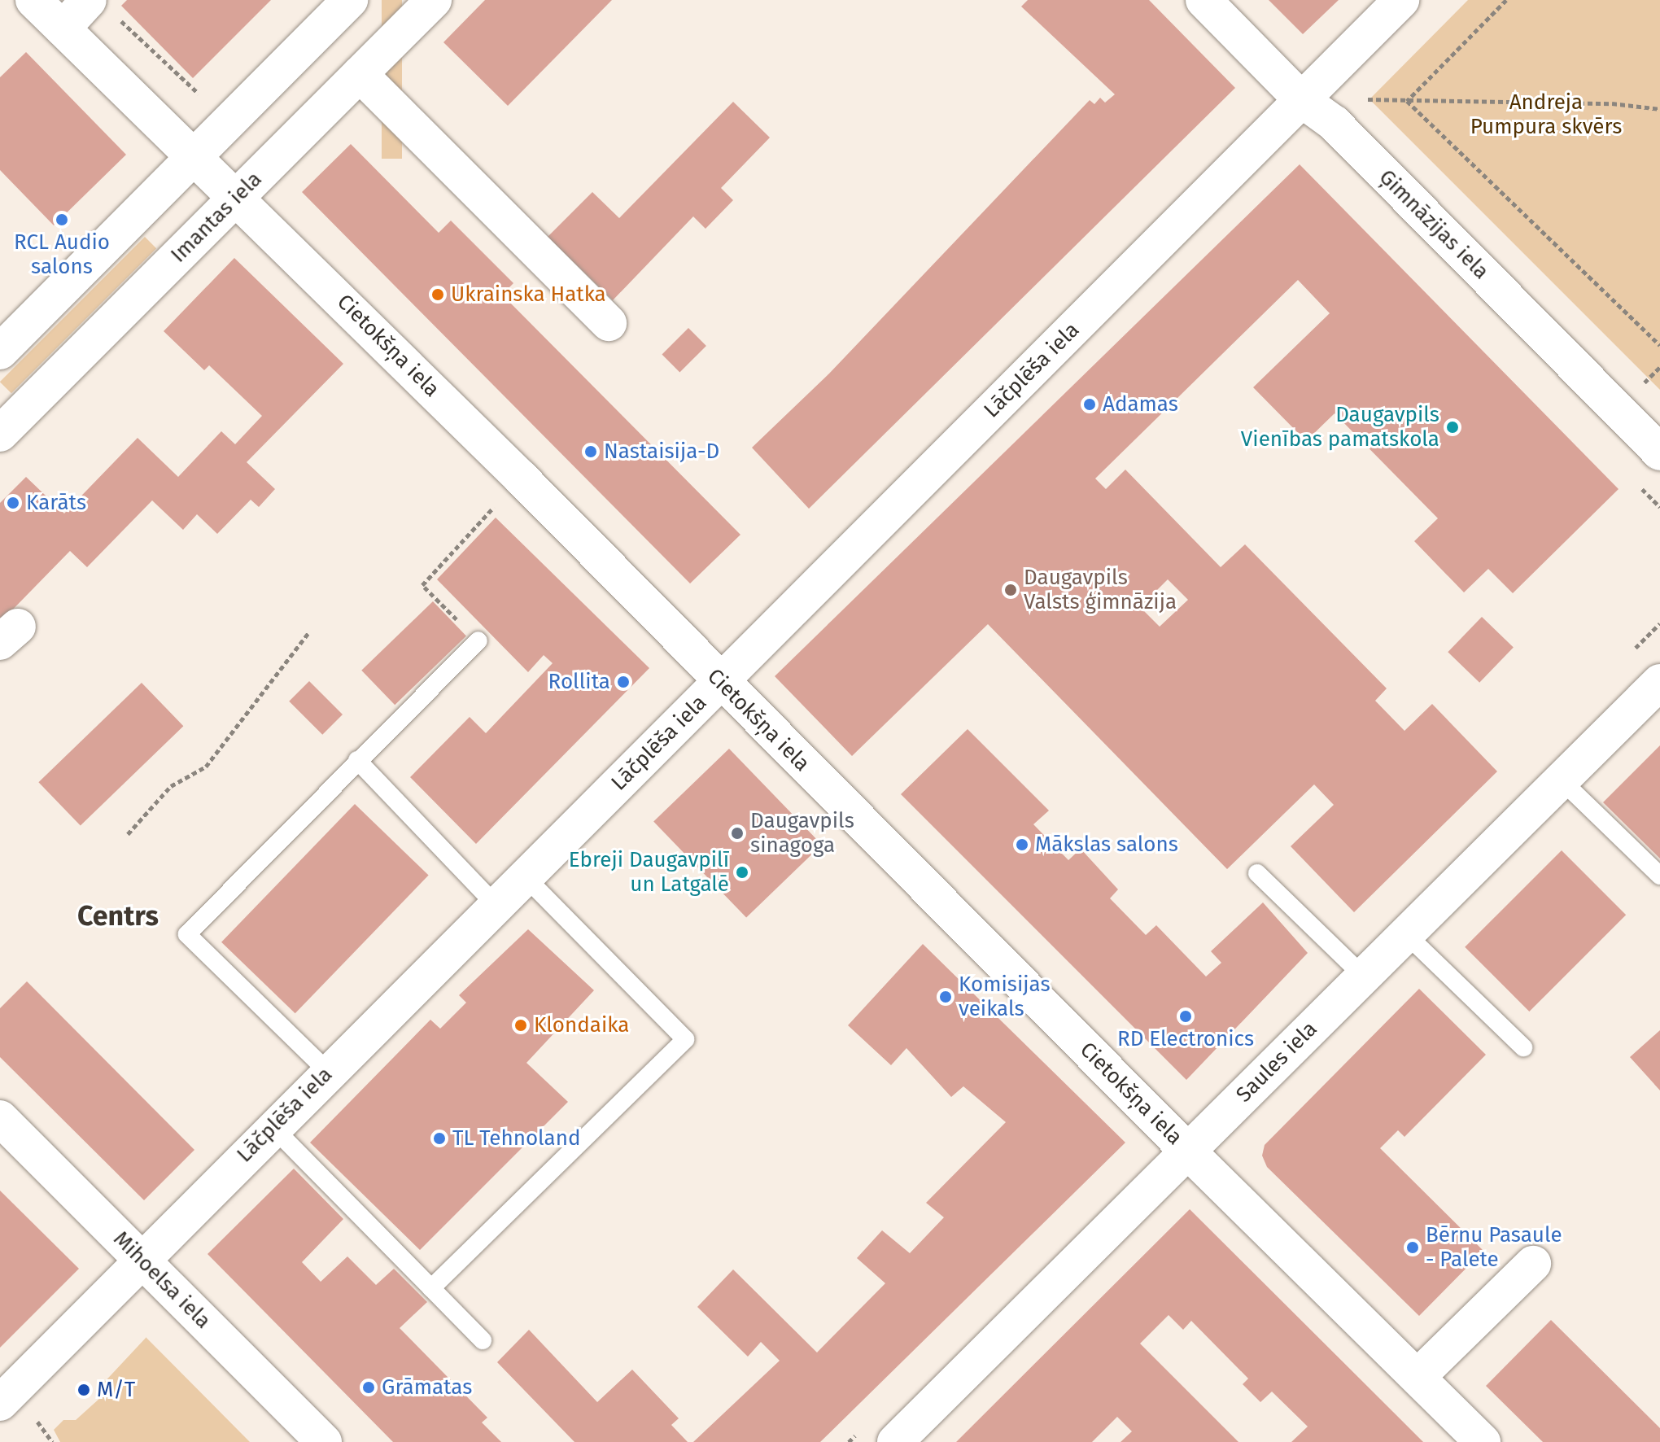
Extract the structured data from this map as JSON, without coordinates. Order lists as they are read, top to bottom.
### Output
{
  "streets": {
    "street": [
      "Imantas iela",
      "Ģimnāzijas iela",
      "Cietokšņa iela",
      "Lāčplēša iela",
      "Saules iela",
      "Mihoelsa iela"
    ]
  },
  "crossings": [
    ["Imantas iela", "Cietokšņa iela"],
    ["Ģimnāzijas iela", "Lāčplēša iela"],
    ["Cietokšņa iela", "Lāčplēša iela"],
    ["Cietokšņa iela", "Saules iela"],
    ["Lāčplēša iela", "Mihoelsa iela"]
  ],
  "districts": ["Centrs"],
  "parks": ["Andreja Pumpura skvērs"],
  "places": [
    "RCL Audio salons",
    "Ukrainska Hatka",
    "Adamas",
    "Daugavpils Vienības pamatskola",
    "Nastaisija-D",
    "Karāts",
    "Daugavpils Valsts ģimnāzija",
    "Rollita",
    "Daugavpils sinagoga",
    "Mākslas salons",
    "Ebreji Daugavpilī un Latgalē",
    "Komisijas veikals",
    "RD Electronics",
    "Klondaika",
    "TL Tehnoland",
    "Bērnu Pasaule - Palete",
    "Grāmatas",
    "M/T"
  ]
}
